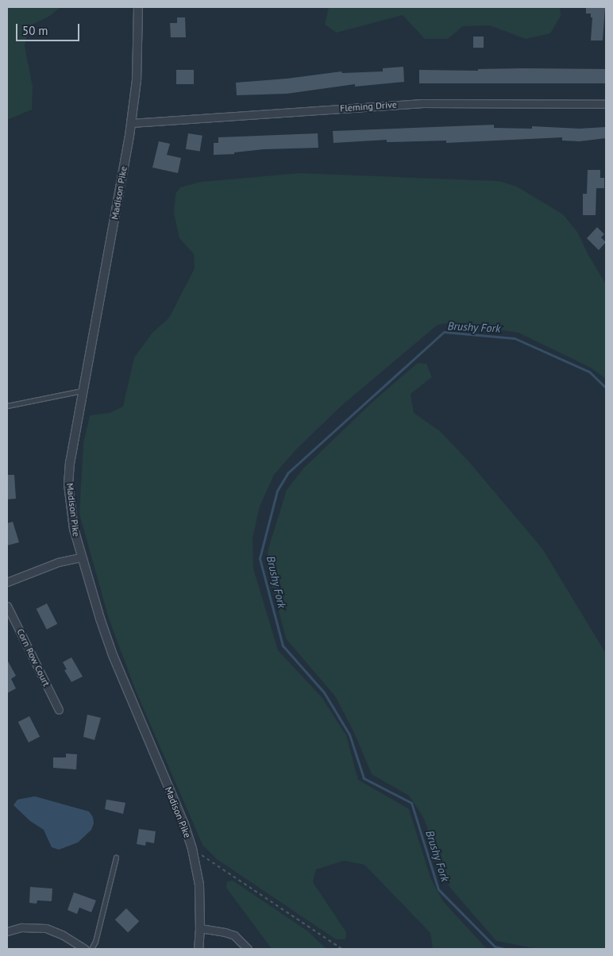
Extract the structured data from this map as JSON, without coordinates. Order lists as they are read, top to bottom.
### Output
{
  "streets": {
    "street": ["Fleming Drive", "Madison Pike", "Corn Row Court"]
  },
  "crossings": [
    ["Fleming Drive", "Madison Pike"]
  ],
  "water": ["Brushy Fork"],
  "scale_bar": "50 m"
}
